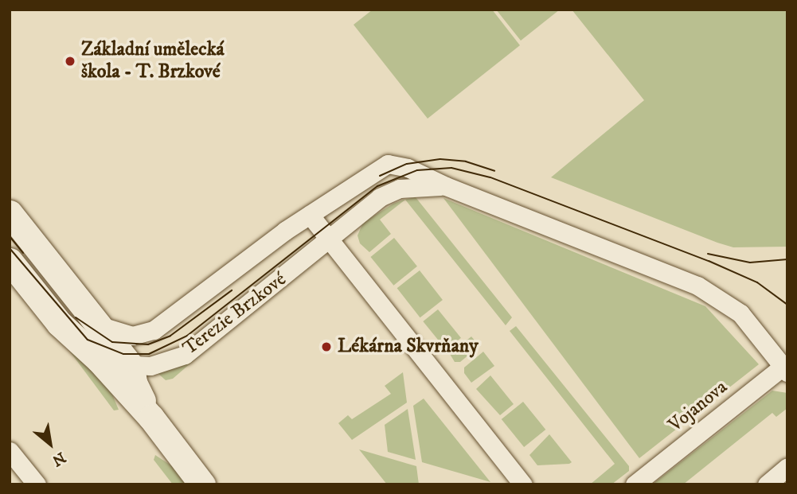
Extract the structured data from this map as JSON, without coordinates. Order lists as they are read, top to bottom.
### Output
{
  "streets": {
    "street": ["Terezie Brzkové", "Vojanova"]
  },
  "crossings": [
    ["Terezie Brzkové", "Vojanova"]
  ],
  "places": ["Základní umělecká škola - T. Brzkové", "Lékárna Skvrňany"],
  "north": "bottom right"
}
